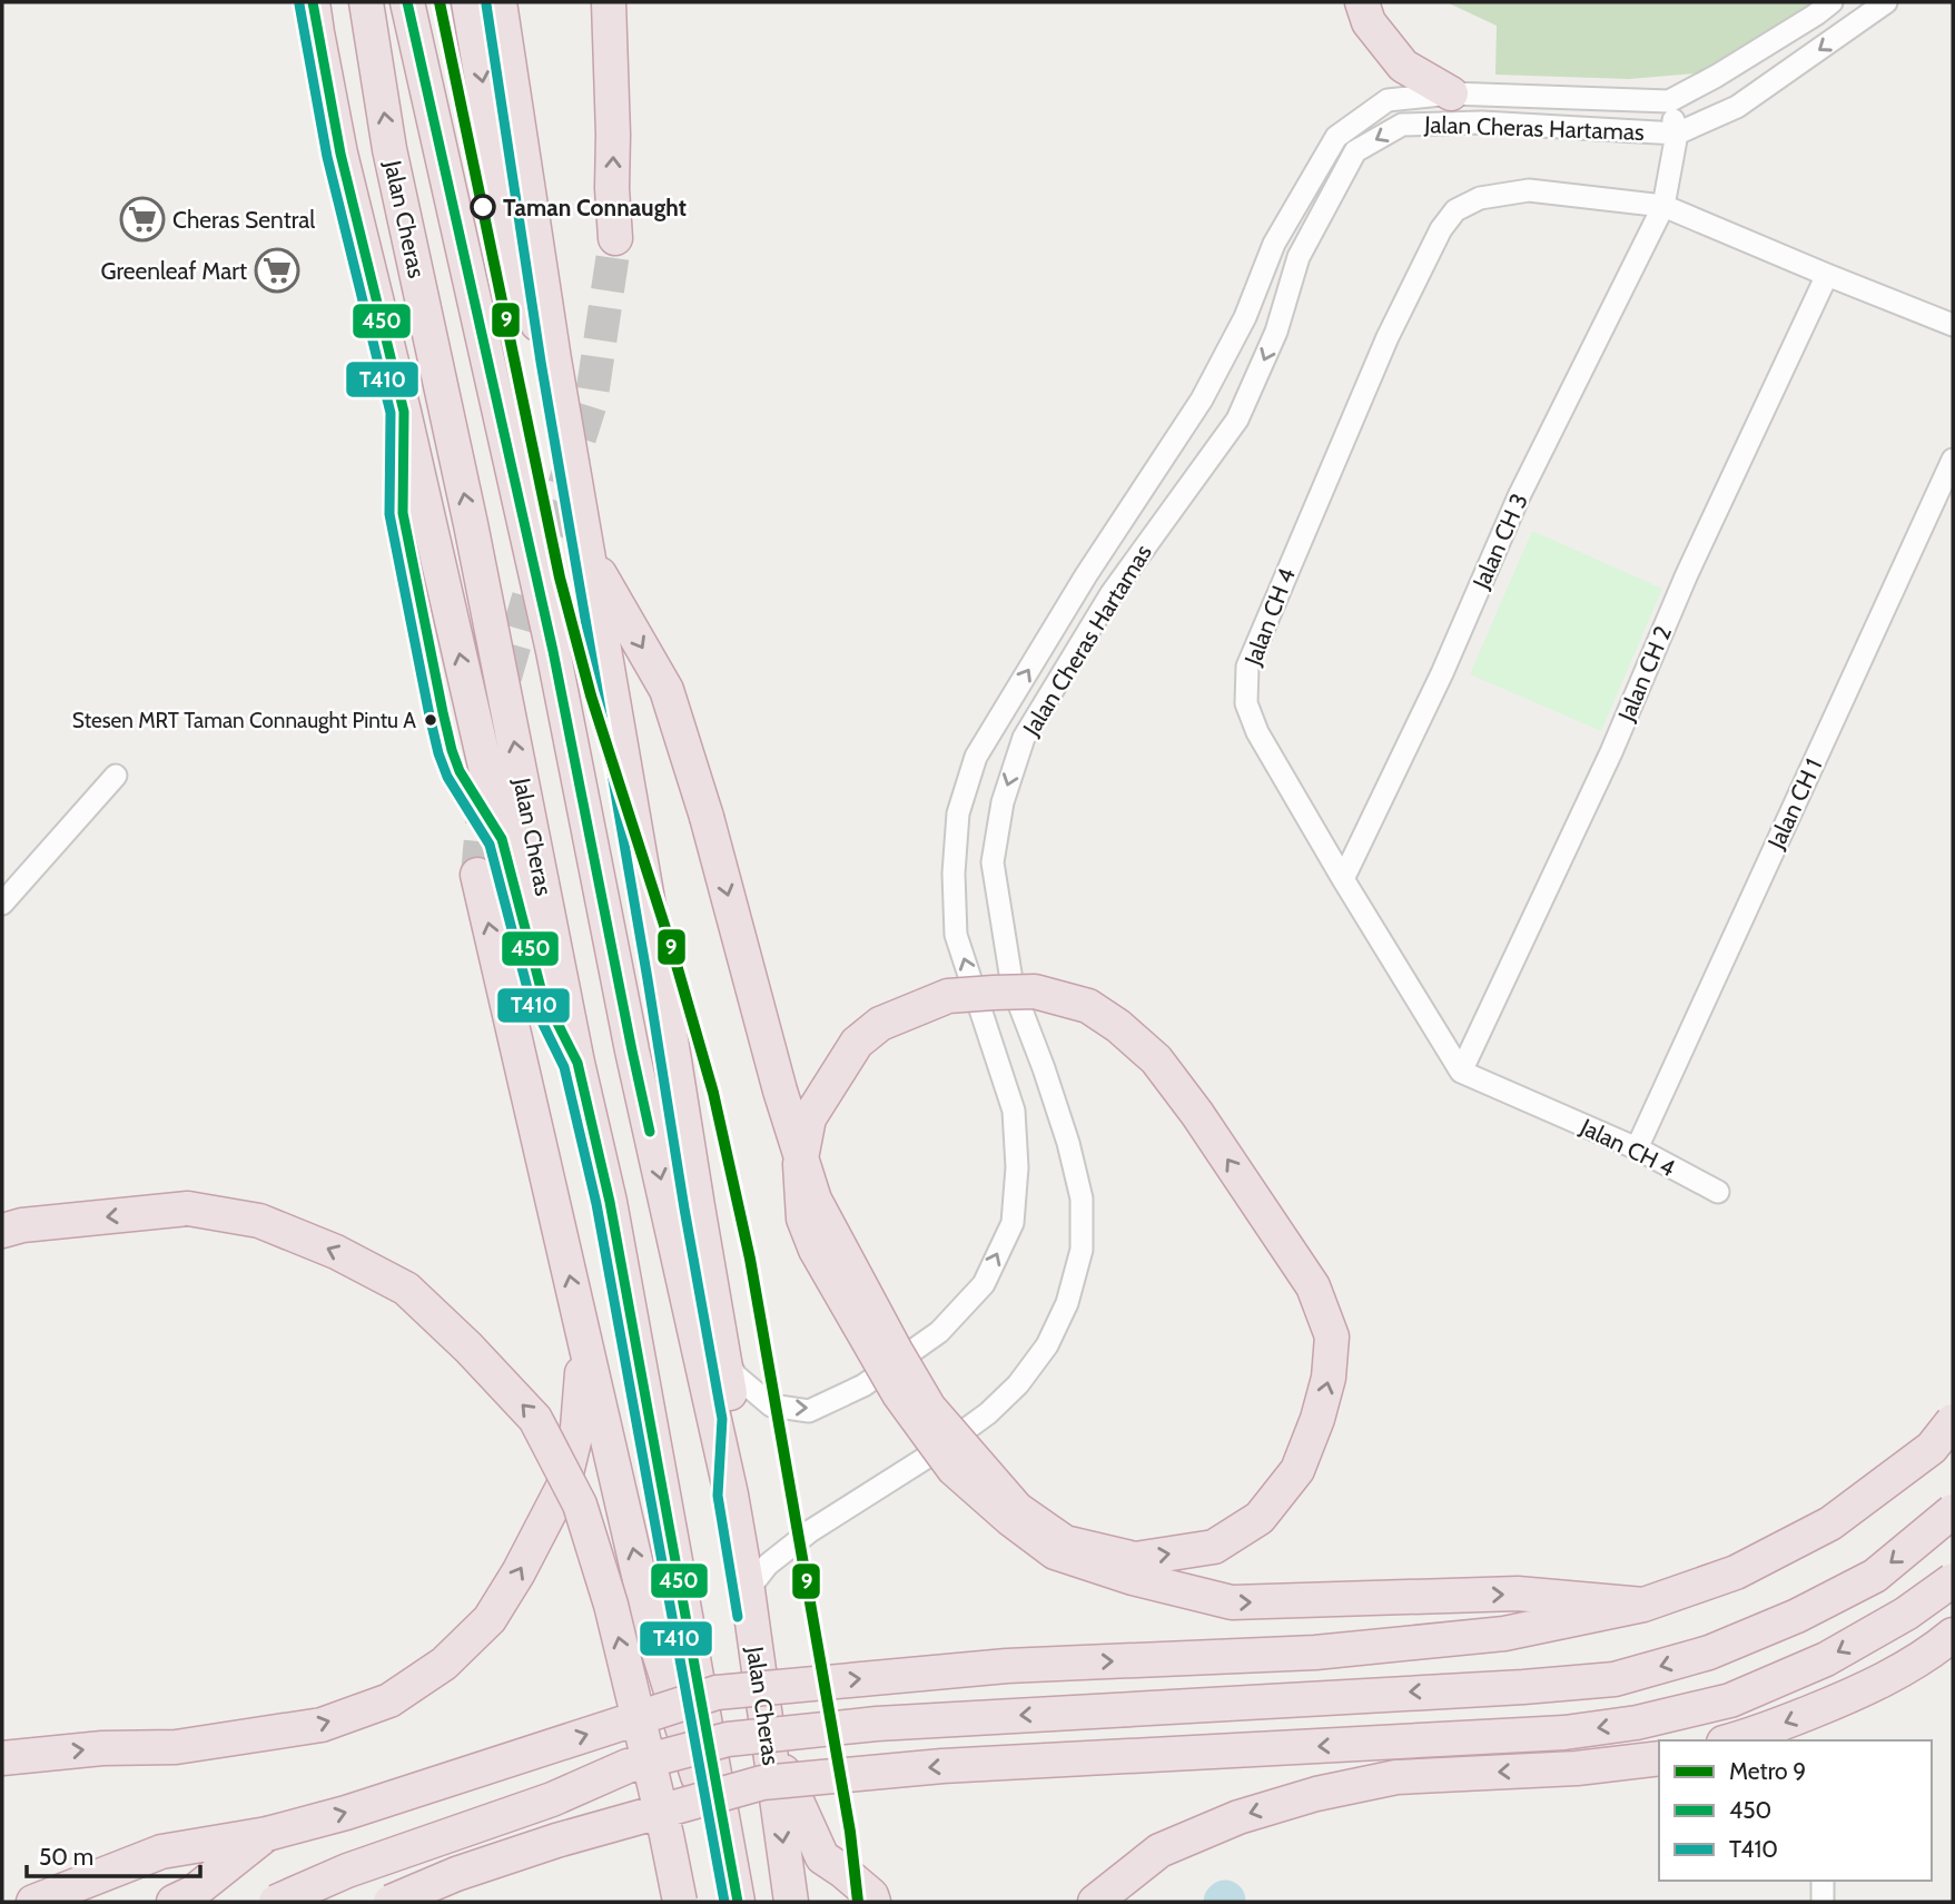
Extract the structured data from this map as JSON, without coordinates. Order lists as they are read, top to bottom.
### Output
{
  "streets": {
    "highway": ["Jalan Cheras"],
    "street": [
      "Jalan Cheras Hartamas",
      "Jalan CH 3",
      "Jalan CH 4",
      "Jalan CH 2",
      "Jalan CH 1"
    ]
  },
  "crossings": [
    ["Jalan Cheras Hartamas", "Jalan Cheras"],
    ["Jalan Cheras Hartamas", "Jalan CH 3"],
    ["Jalan CH 3", "Jalan CH 4"],
    ["Jalan CH 4", "Jalan CH 2"],
    ["Jalan CH 4", "Jalan CH 1"]
  ],
  "places": {
    "other": ["Taman Connaught", "Stesen MRT Taman Connaught Pintu A"],
    "supermarket": ["Cheras Sentral", "Greenleaf Mart"]
  },
  "lines": ["metro line 9", "transit line 450", "transit line T410"],
  "legend": ["Metro 9", "450", "T410"],
  "scale_bar": "50 m"
}
